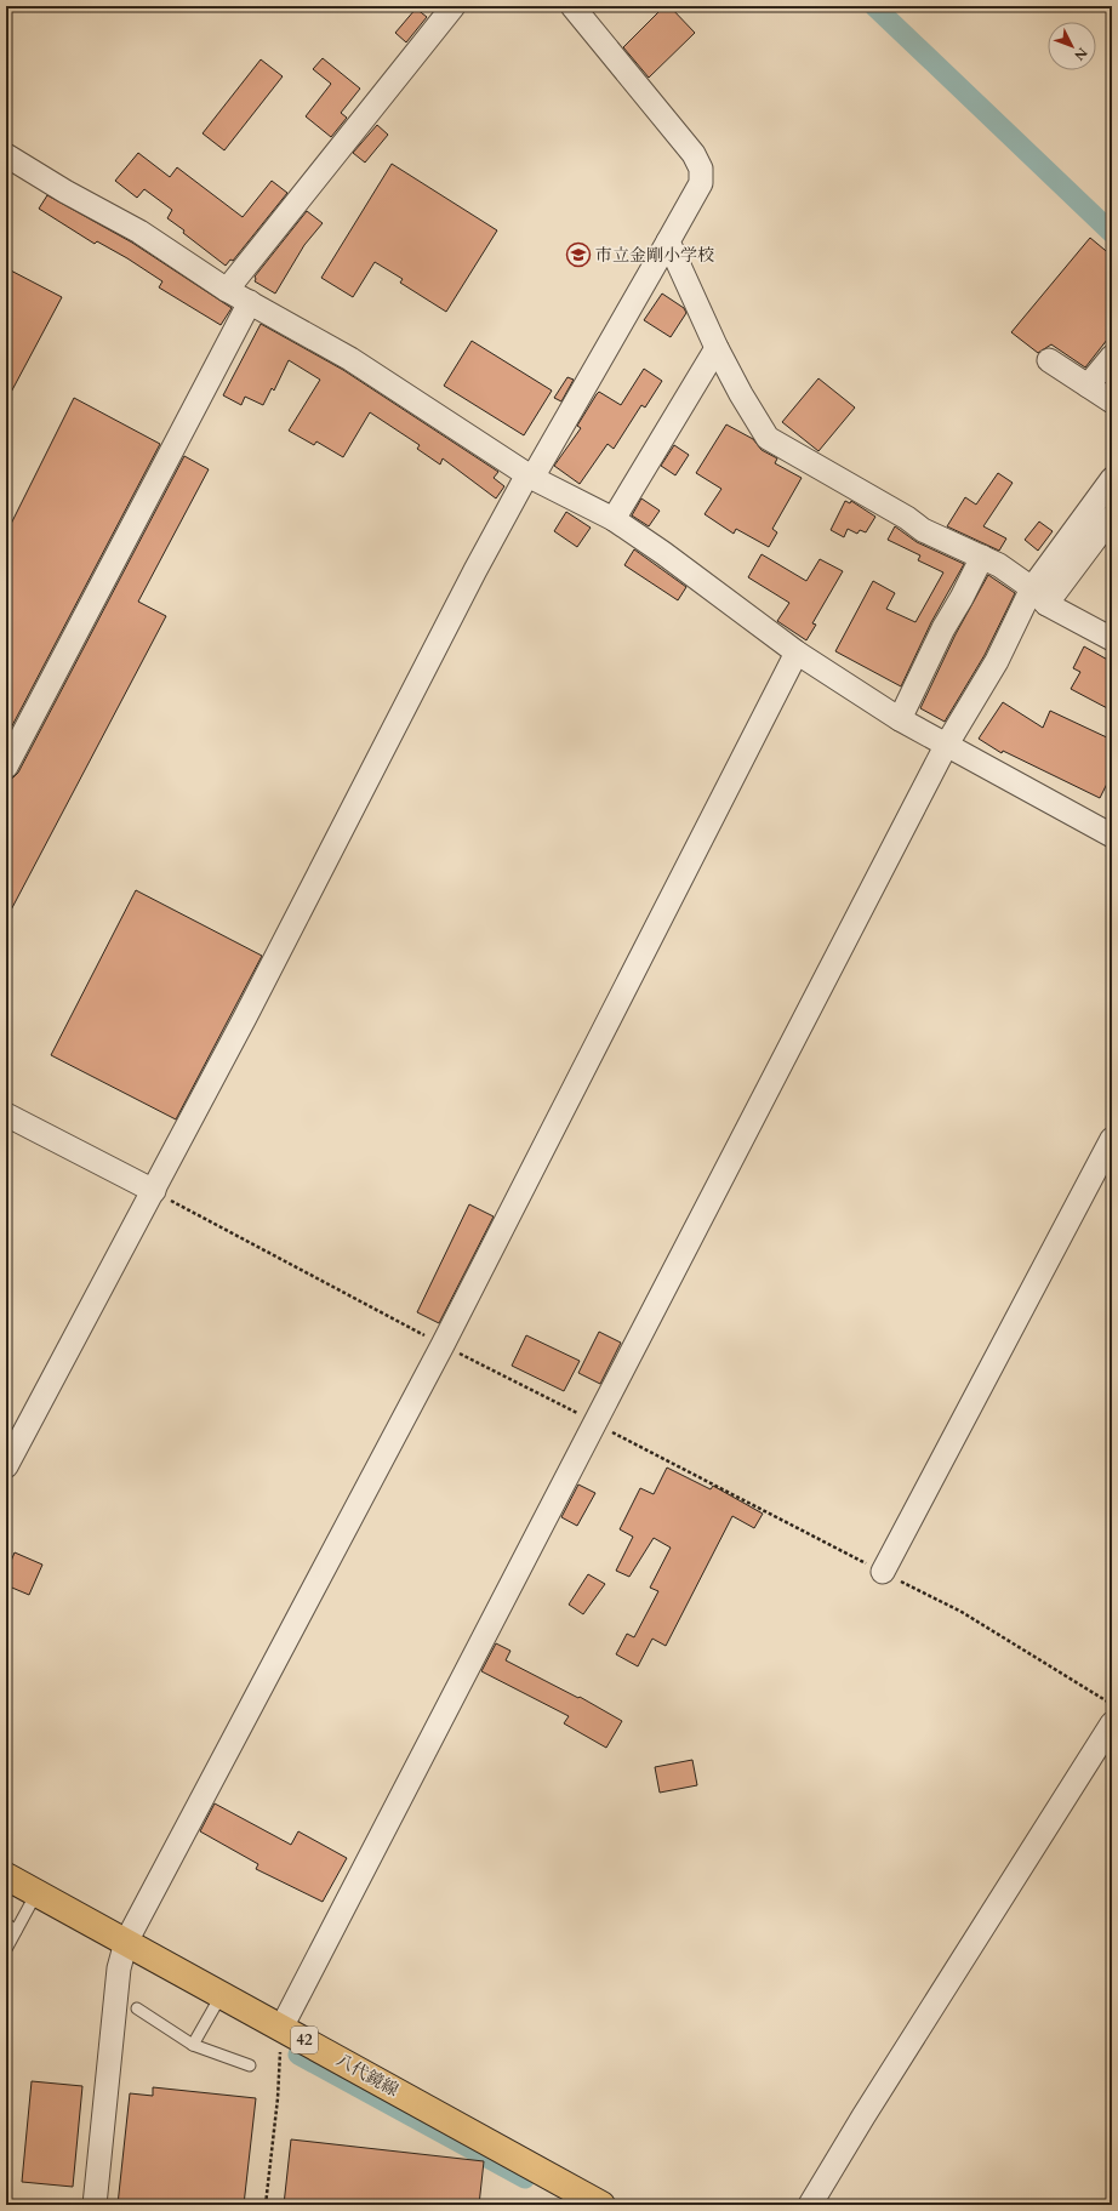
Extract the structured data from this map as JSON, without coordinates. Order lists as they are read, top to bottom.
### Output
{
  "streets": {
    "main road": ["42", "八代鏡線"]
  },
  "places": {
    "school or university": ["市立金剛小学校"]
  },
  "north": "bottom right"
}
